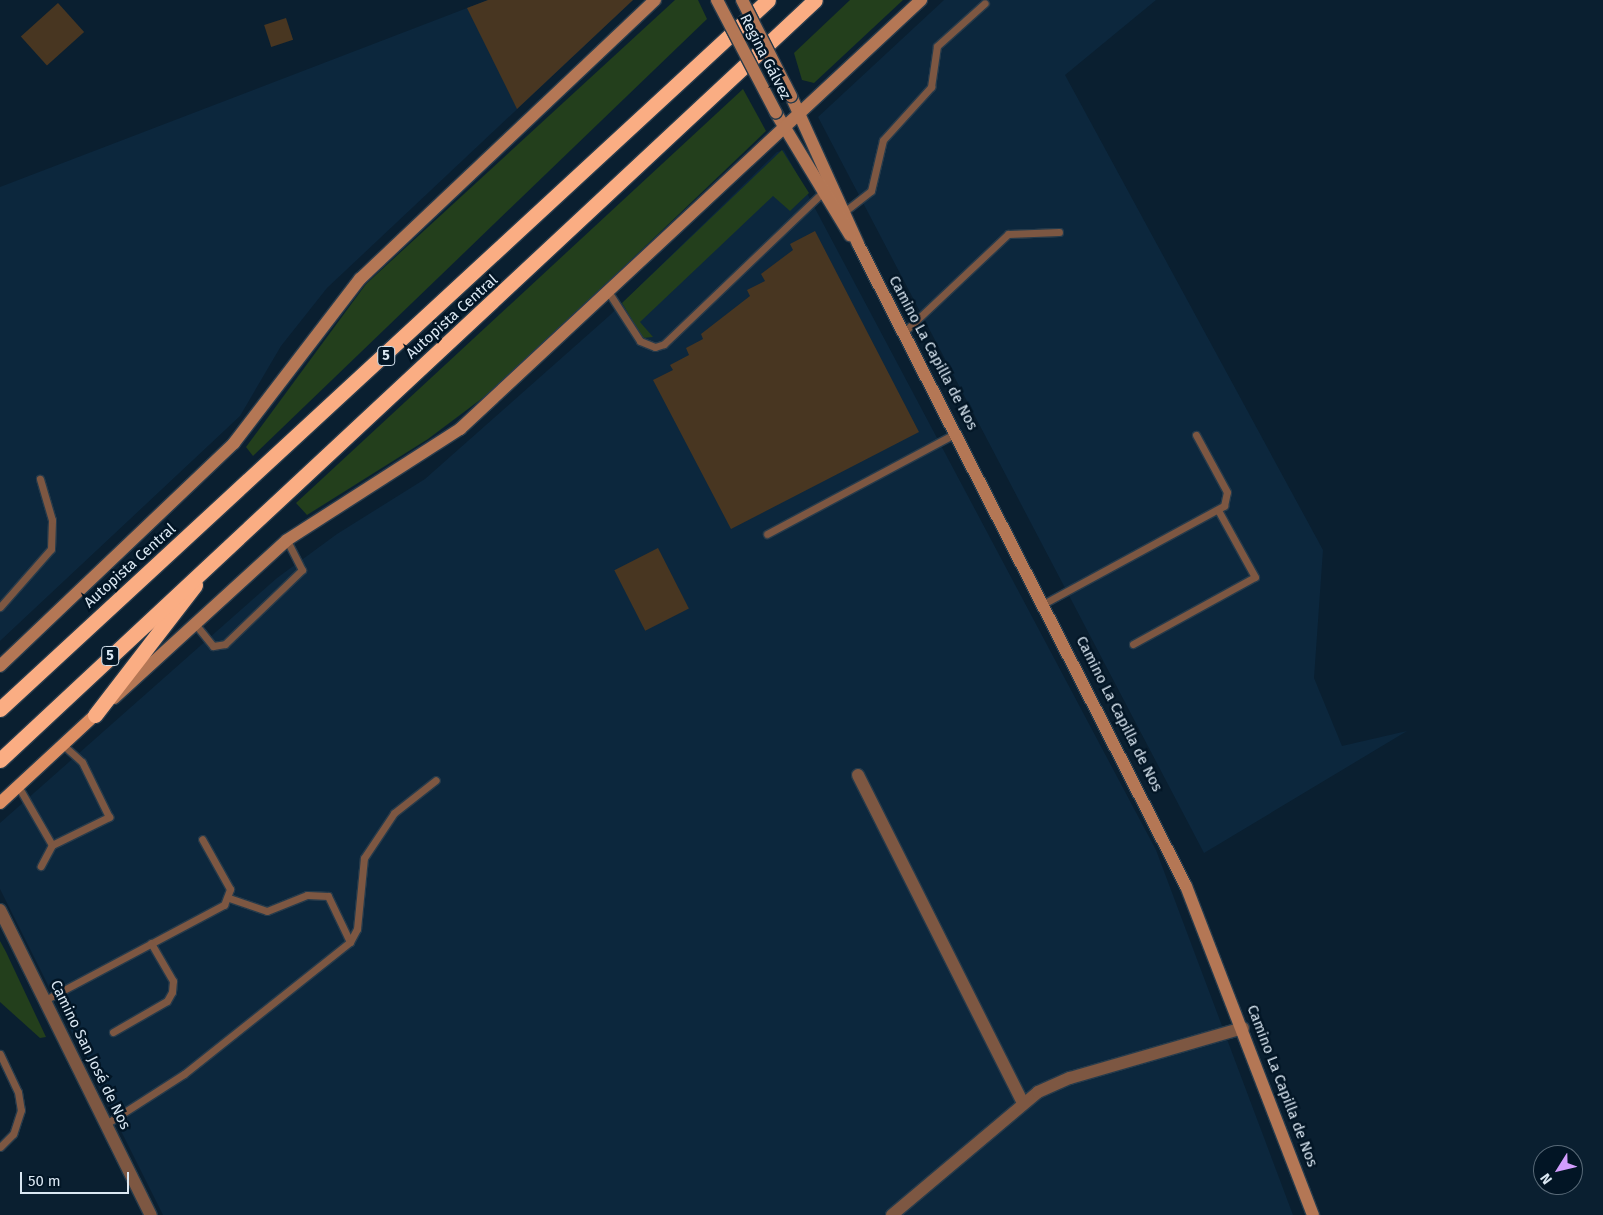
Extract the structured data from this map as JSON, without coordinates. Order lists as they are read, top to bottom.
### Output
{
  "streets": {
    "highway": ["Autopista Central", "5"],
    "main road": ["Regina Gálvez", "Camino La Capilla de Nos"],
    "street": ["Camino San José de Nos"]
  },
  "crossings": [
    ["Regina Gálvez", "Camino La Capilla de Nos"]
  ],
  "scale_bar": "50 m",
  "north": "bottom left"
}
